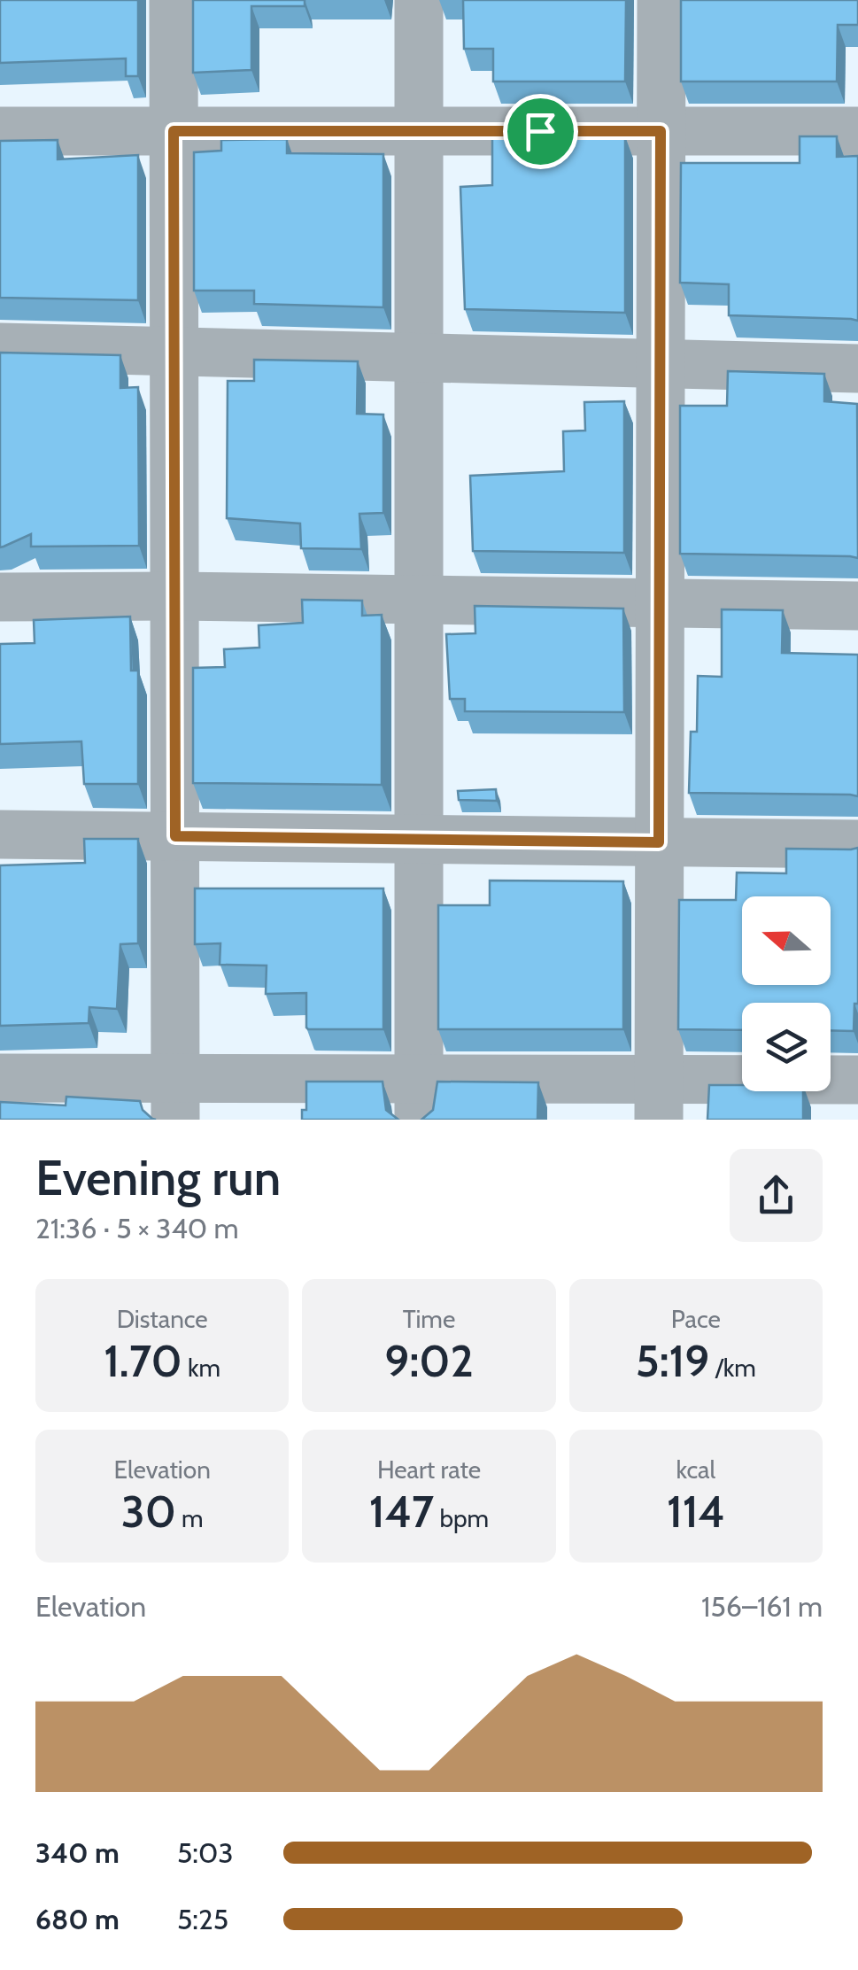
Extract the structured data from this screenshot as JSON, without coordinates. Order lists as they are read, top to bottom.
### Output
{
  "north": "left",
  "page": {
    "heading": ["Evening run", "21:36 · 5 × 340 m"],
    "stats": [
      ["Distance", "1.70 km"],
      ["Time", "9:02"],
      ["Pace", "5:19 /km"],
      ["Elevation", "30 m"],
      ["Heart rate", "147 bpm"],
      ["kcal", "114"]
    ],
    "chart": ["Elevation", "156–161 m"],
    "list": [
      {
        "name": "340 m",
        "note": "5:03"
      },
      {
        "name": "680 m",
        "note": "5:25"
      }
    ]
  }
}
